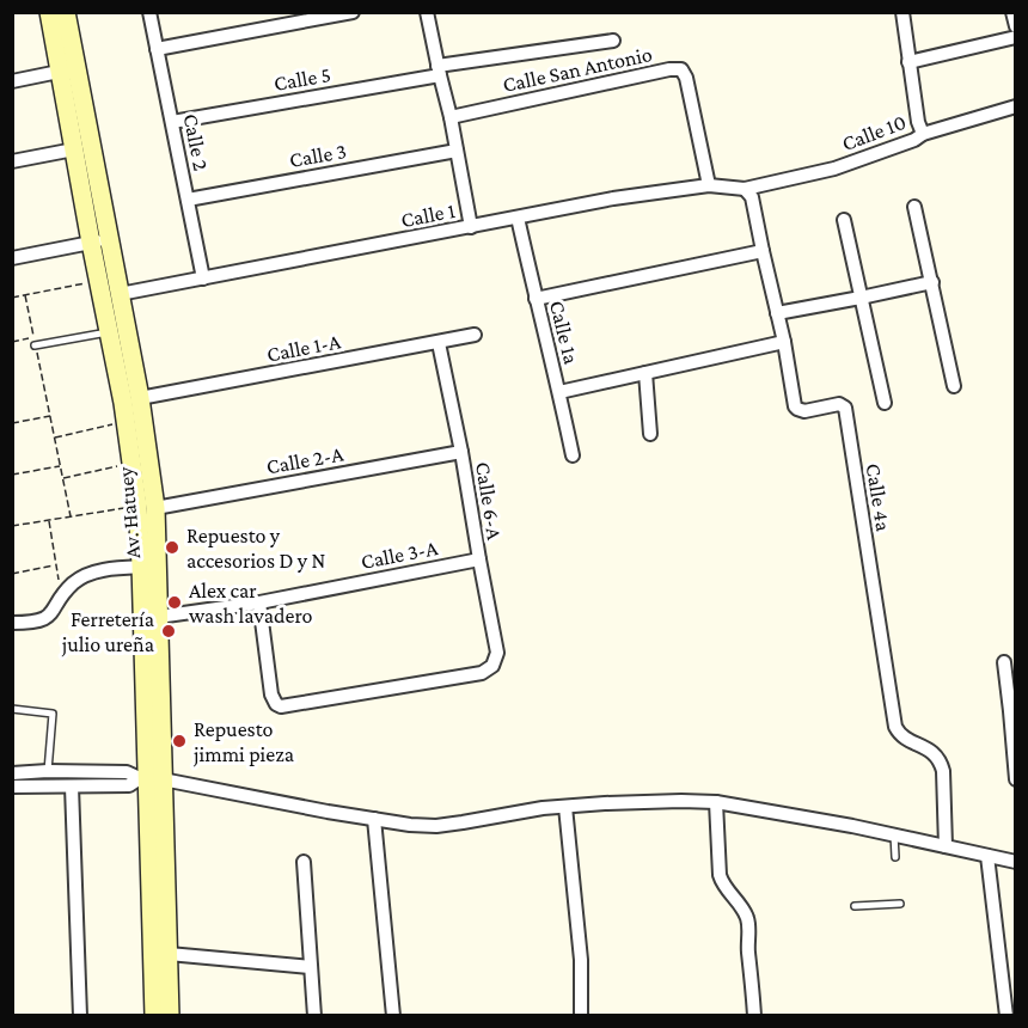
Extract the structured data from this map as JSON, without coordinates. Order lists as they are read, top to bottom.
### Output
{
  "streets": {
    "main road": ["Av. Hatuey"],
    "street": [
      "Calle San Antonio",
      "Calle 5",
      "Calle 10",
      "Calle 2",
      "Calle 3",
      "Calle 1",
      "Calle 1a",
      "Calle 1-A",
      "Calle 2-A",
      "Calle 4a",
      "Calle 6-A",
      "Calle 3-A"
    ]
  },
  "crossings": [
    ["Calle San Antonio", "Calle 1"],
    ["Calle 5", "Calle 2"],
    ["Calle 10", "Calle 1"],
    ["Calle 10", "Calle 4a"],
    ["Calle 2", "Calle 3"],
    ["Calle 2", "Calle 1"],
    ["Calle 1", "Calle 1a"],
    ["Calle 1", "Calle 4a"],
    ["Calle 1", "Av. Hatuey"],
    ["Calle 1-A", "Calle 6-A"],
    ["Calle 1-A", "Av. Hatuey"],
    ["Calle 2-A", "Calle 6-A"],
    ["Calle 2-A", "Av. Hatuey"],
    ["Calle 6-A", "Calle 3-A"],
    ["Av. Hatuey", "Calle 3-A"]
  ],
  "places": [
    "Repuesto y accesorios D y N",
    "Alex car wash lavadero",
    "Ferretería julio ureña",
    "Repuesto jimmi pieza"
  ]
}
